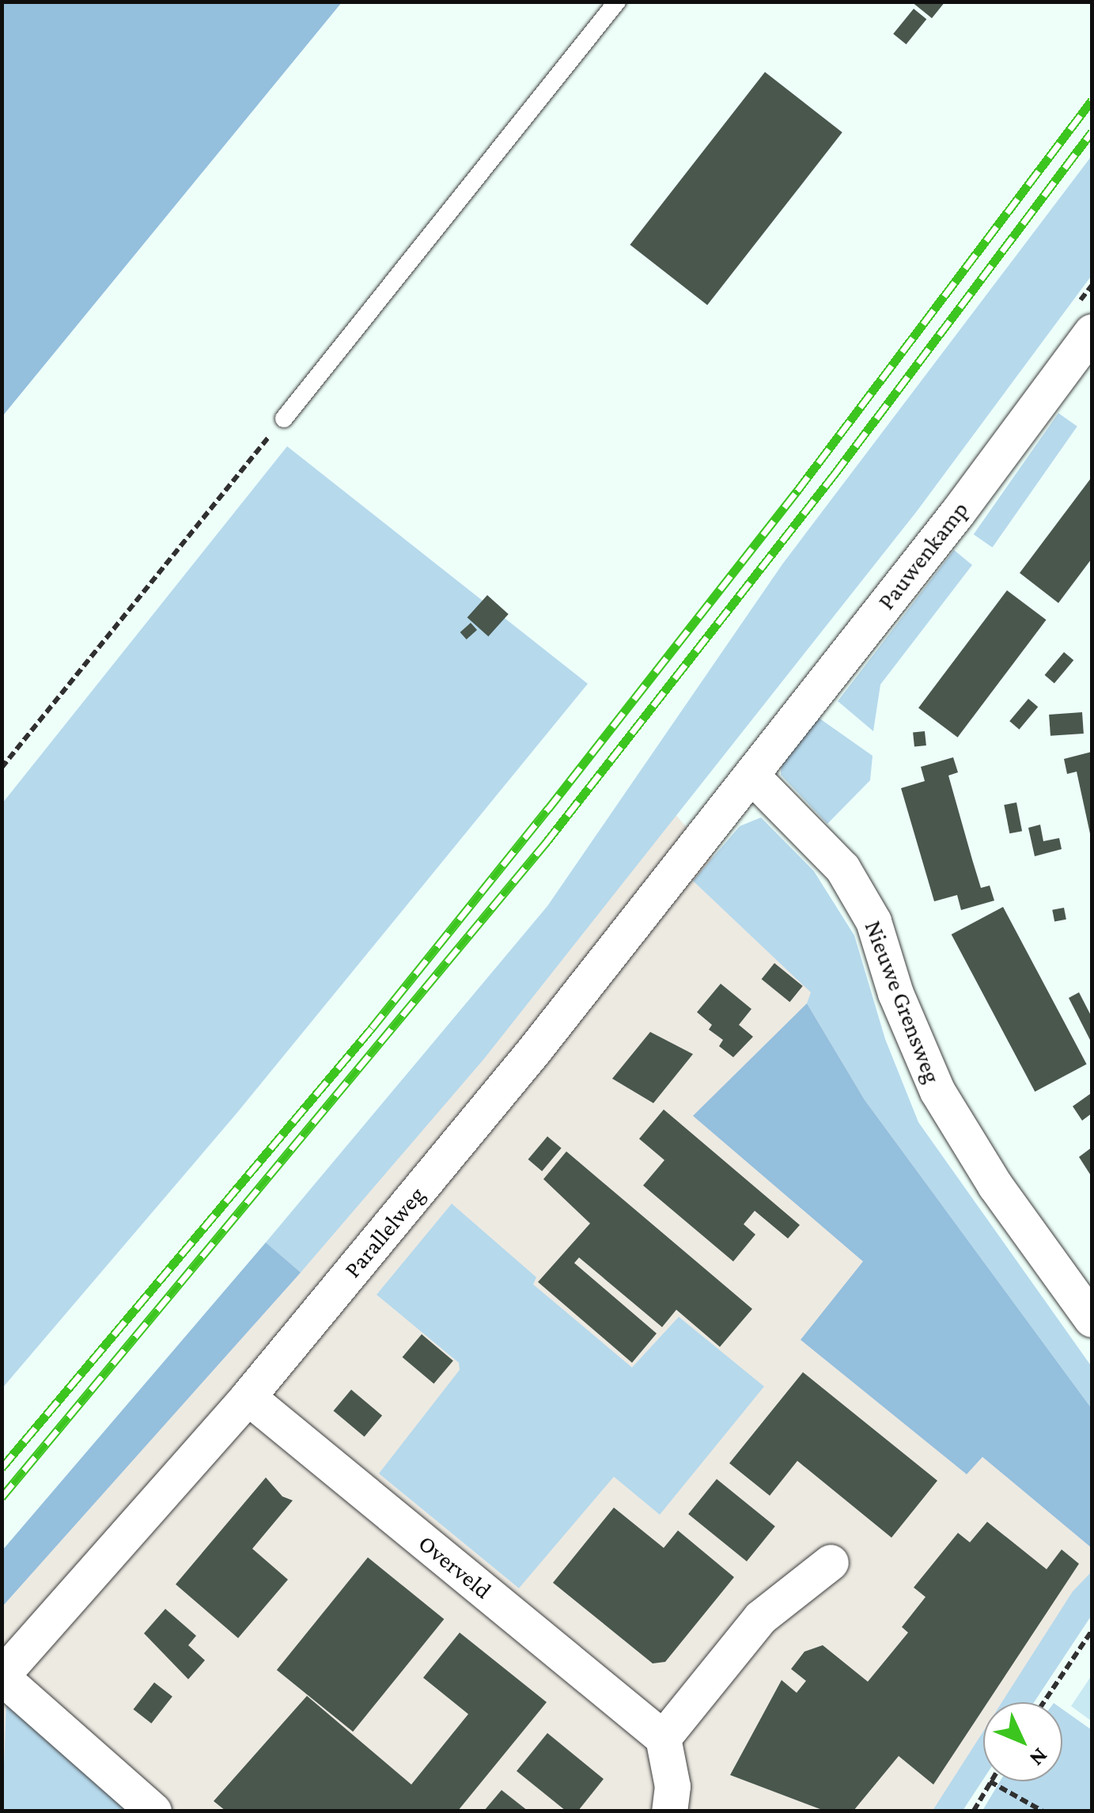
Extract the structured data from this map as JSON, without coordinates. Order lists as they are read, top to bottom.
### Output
{
  "streets": {
    "street": [
      "Pauwenkamp",
      "Nieuwe Grensweg",
      "Parallelweg",
      "Overveld"
    ]
  },
  "crossings": [
    ["Pauwenkamp", "Nieuwe Grensweg"],
    ["Pauwenkamp", "Parallelweg"],
    ["Nieuwe Grensweg", "Parallelweg"],
    ["Parallelweg", "Overveld"]
  ],
  "north": "bottom right"
}
